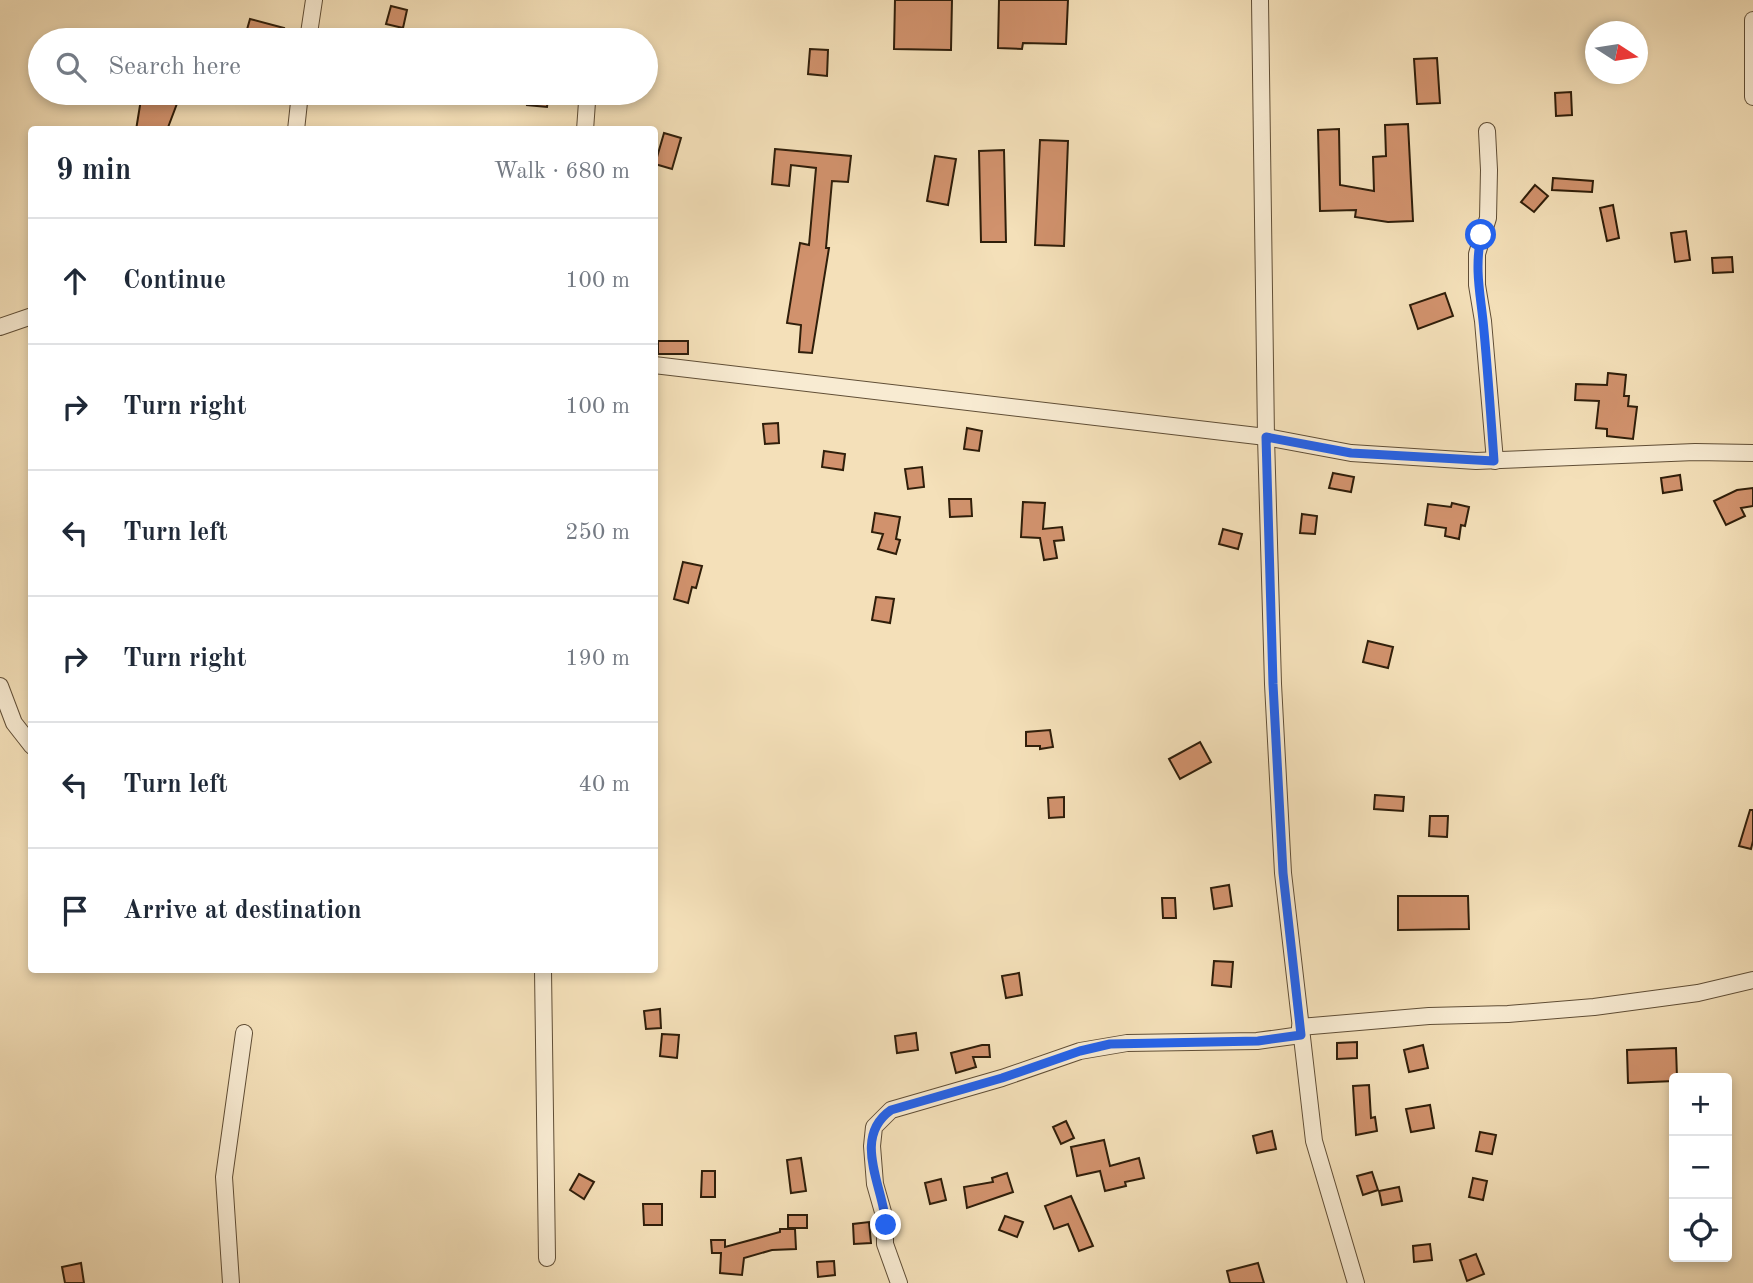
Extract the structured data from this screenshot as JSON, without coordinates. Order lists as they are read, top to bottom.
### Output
{
  "north": "right",
  "page": {
    "search": "Search here",
    "heading": ["9 min", "Walk · 680 m"],
    "list": [
      ["Continue", "100 m"],
      ["Turn right", "100 m"],
      ["Turn left", "250 m"],
      ["Turn right", "190 m"],
      ["Turn left", "40 m"],
      "Arrive at destination"
    ],
    "map_buttons": ["+", "−"]
  }
}
